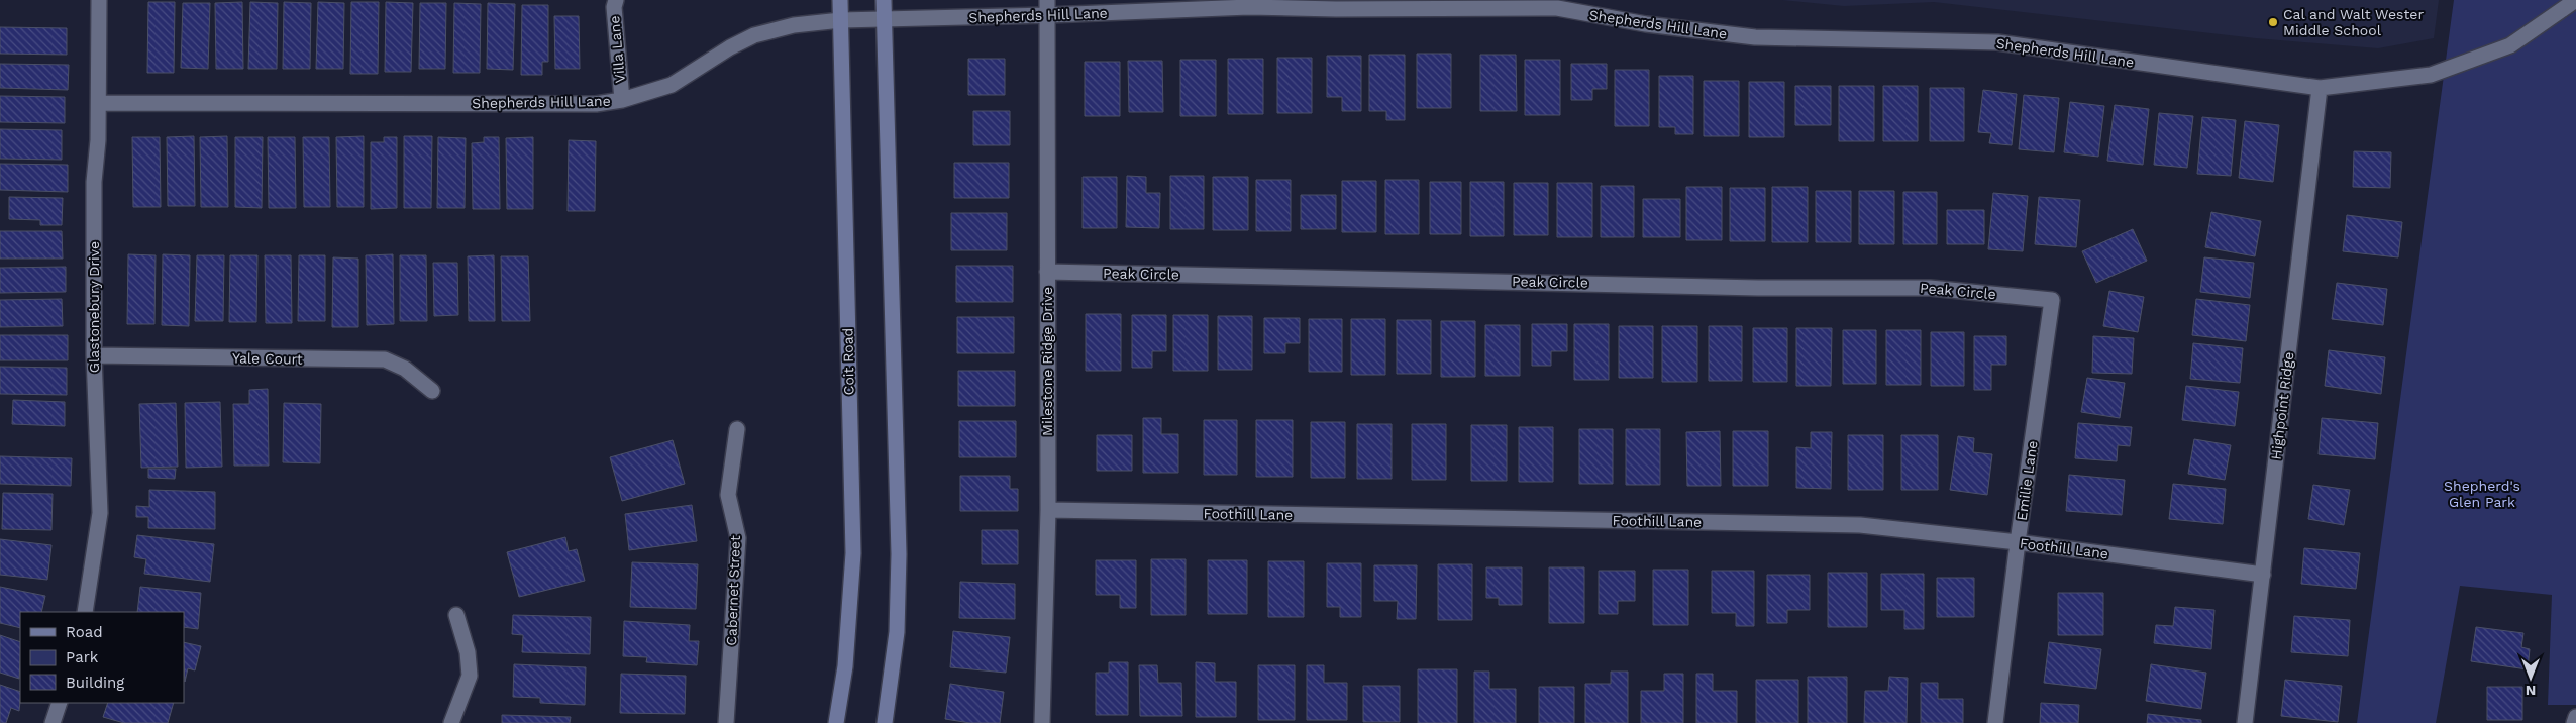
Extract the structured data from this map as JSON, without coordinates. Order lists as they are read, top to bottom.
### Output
{
  "streets": {
    "main road": ["Coit Road"],
    "street": [
      "Shepherds Hill Lane",
      "Villa Lane",
      "Peak Circle",
      "Glastonebury Drive",
      "Yale Court",
      "Milestone Ridge Drive",
      "Highpoint Ridge",
      "Emilie Lane",
      "Foothill Lane",
      "Cabernet Street"
    ]
  },
  "crossings": [
    ["Shepherds Hill Lane", "Villa Lane"],
    ["Shepherds Hill Lane", "Glastonebury Drive"],
    ["Shepherds Hill Lane", "Coit Road"],
    ["Shepherds Hill Lane", "Milestone Ridge Drive"],
    ["Shepherds Hill Lane", "Highpoint Ridge"],
    ["Peak Circle", "Milestone Ridge Drive"],
    ["Peak Circle", "Emilie Lane"],
    ["Glastonebury Drive", "Yale Court"],
    ["Milestone Ridge Drive", "Foothill Lane"],
    ["Highpoint Ridge", "Foothill Lane"],
    ["Emilie Lane", "Foothill Lane"]
  ],
  "parks": ["Shepherd's Glen Park"],
  "places": ["Cal and Walt Wester Middle School"],
  "legend": ["Road", "Park", "Building"],
  "north": "bottom"
}
